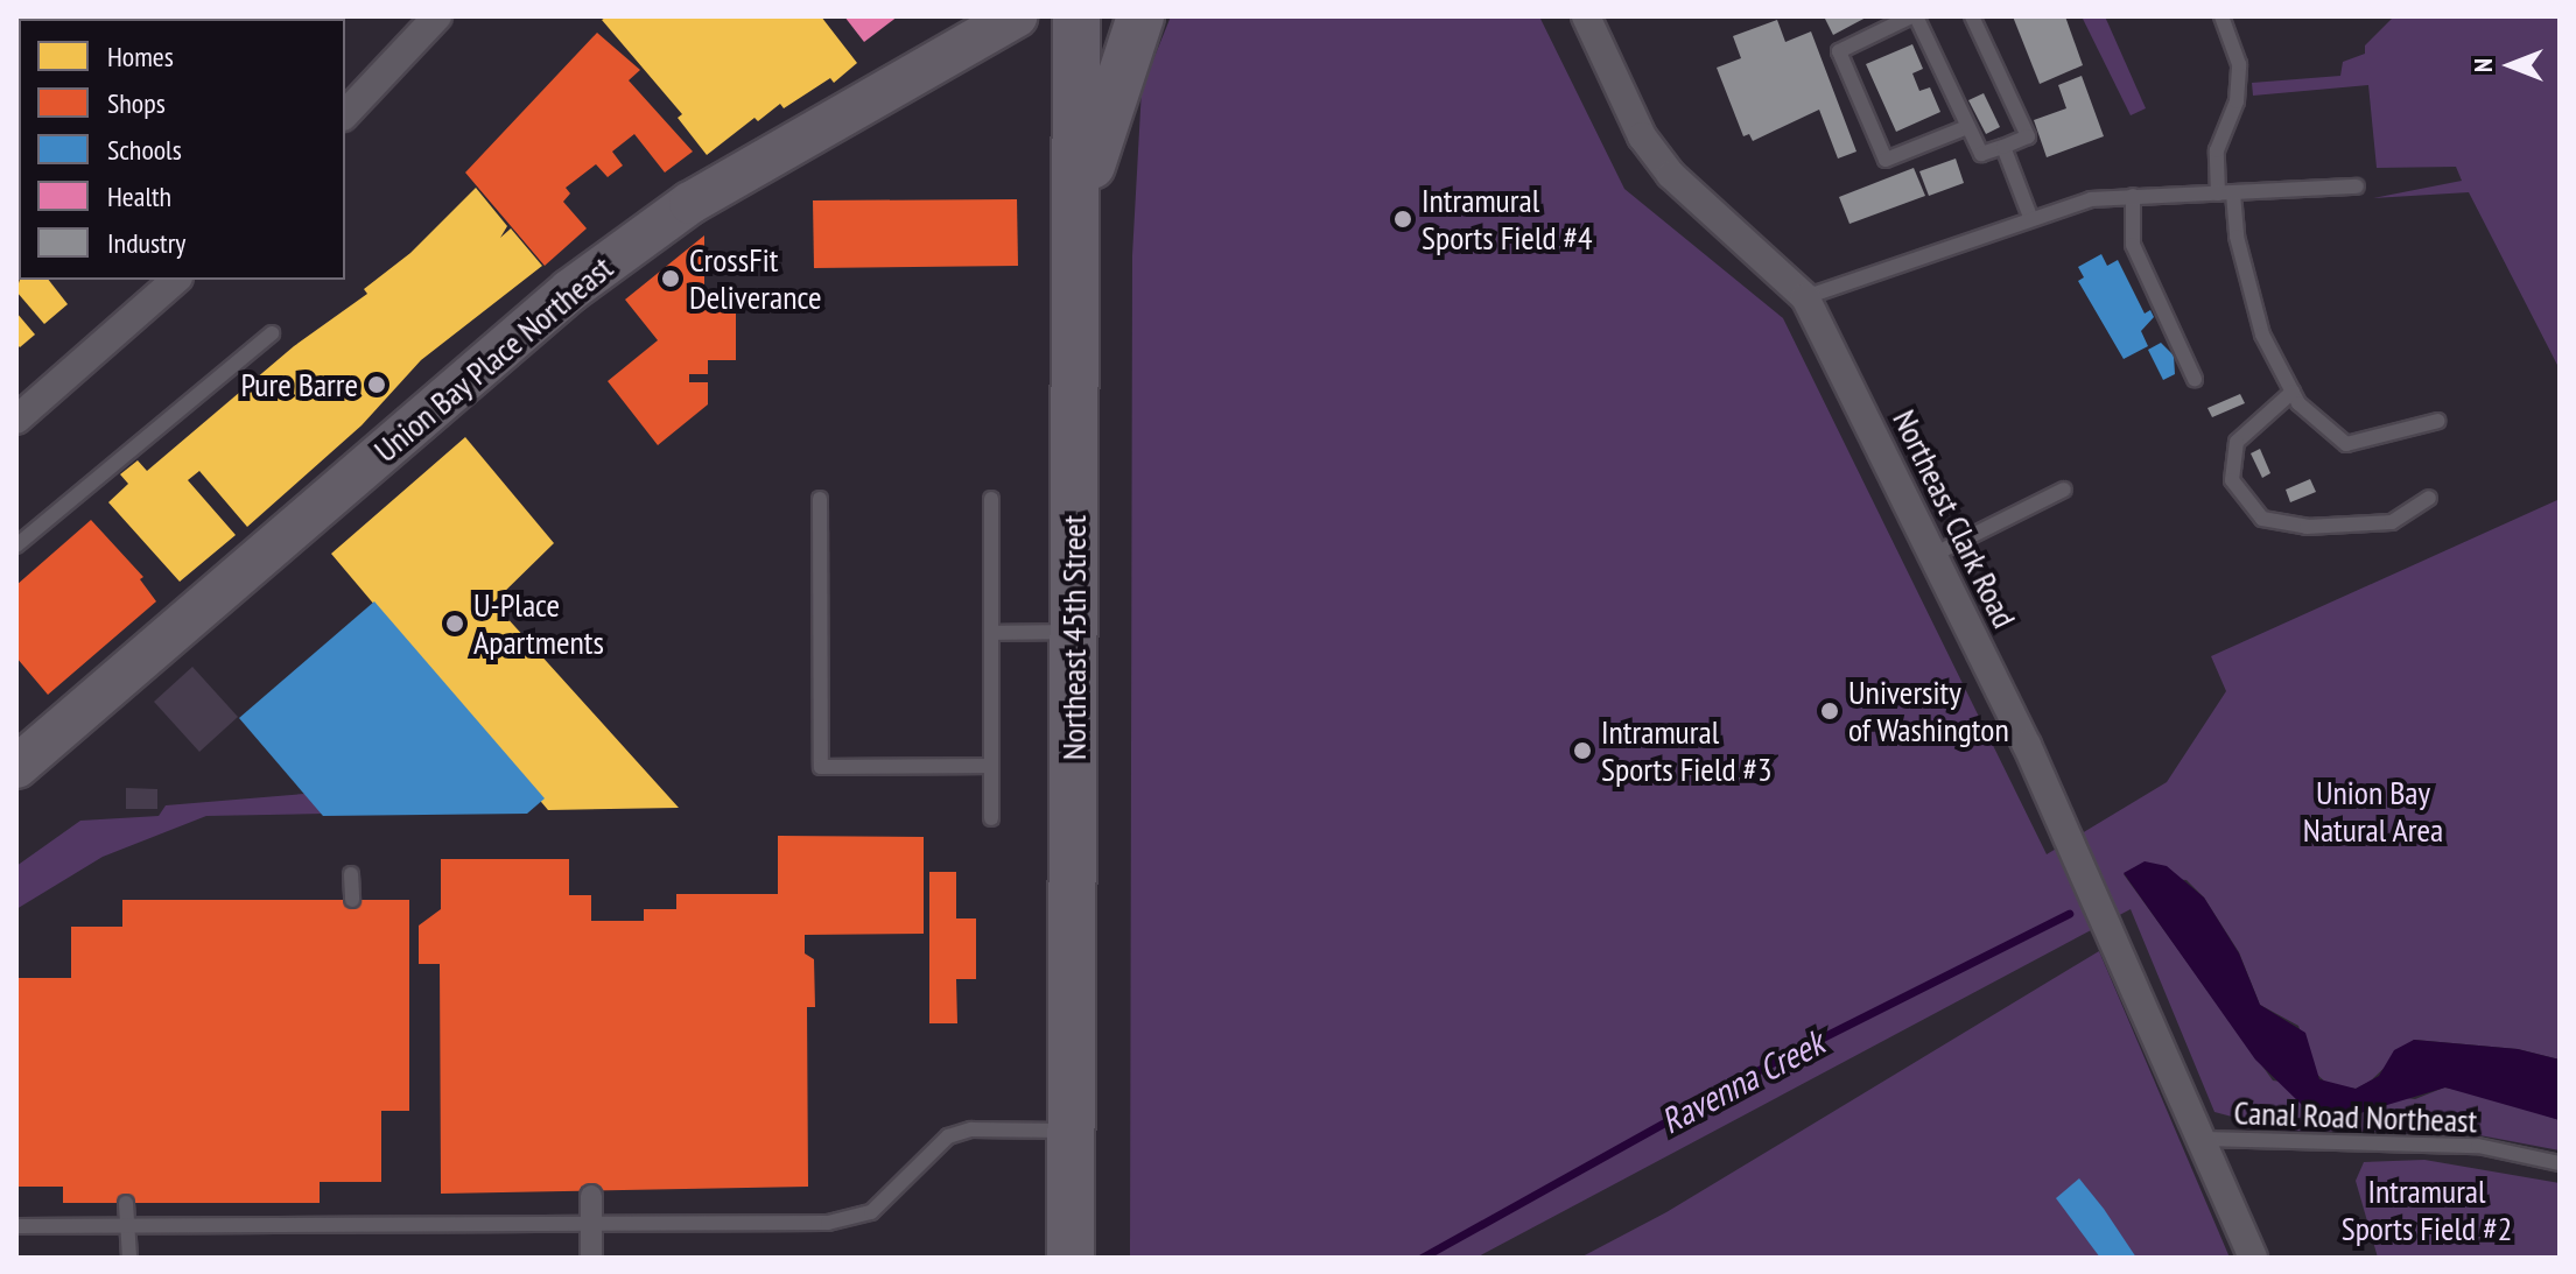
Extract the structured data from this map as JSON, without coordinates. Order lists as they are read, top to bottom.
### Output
{
  "streets": {
    "main road": ["Union Bay Place Northeast", "Northeast 45th Street"],
    "street": ["Northeast Clark Road"],
    "lane": ["Canal Road Northeast"]
  },
  "crossings": [
    ["Northeast Clark Road", "Canal Road Northeast"]
  ],
  "water": ["Ravenna Creek"],
  "parks": ["Union Bay Natural Area", "Intramural Sports Field #2"],
  "places": [
    "Intramural Sports Field #4",
    "CrossFit Deliverance",
    "Pure Barre",
    "U-Place Apartments",
    "University of Washington",
    "Intramural Sports Field #3"
  ],
  "legend": [
    "Homes",
    "Shops",
    "Schools",
    "Health",
    "Industry"
  ],
  "north": "left"
}
